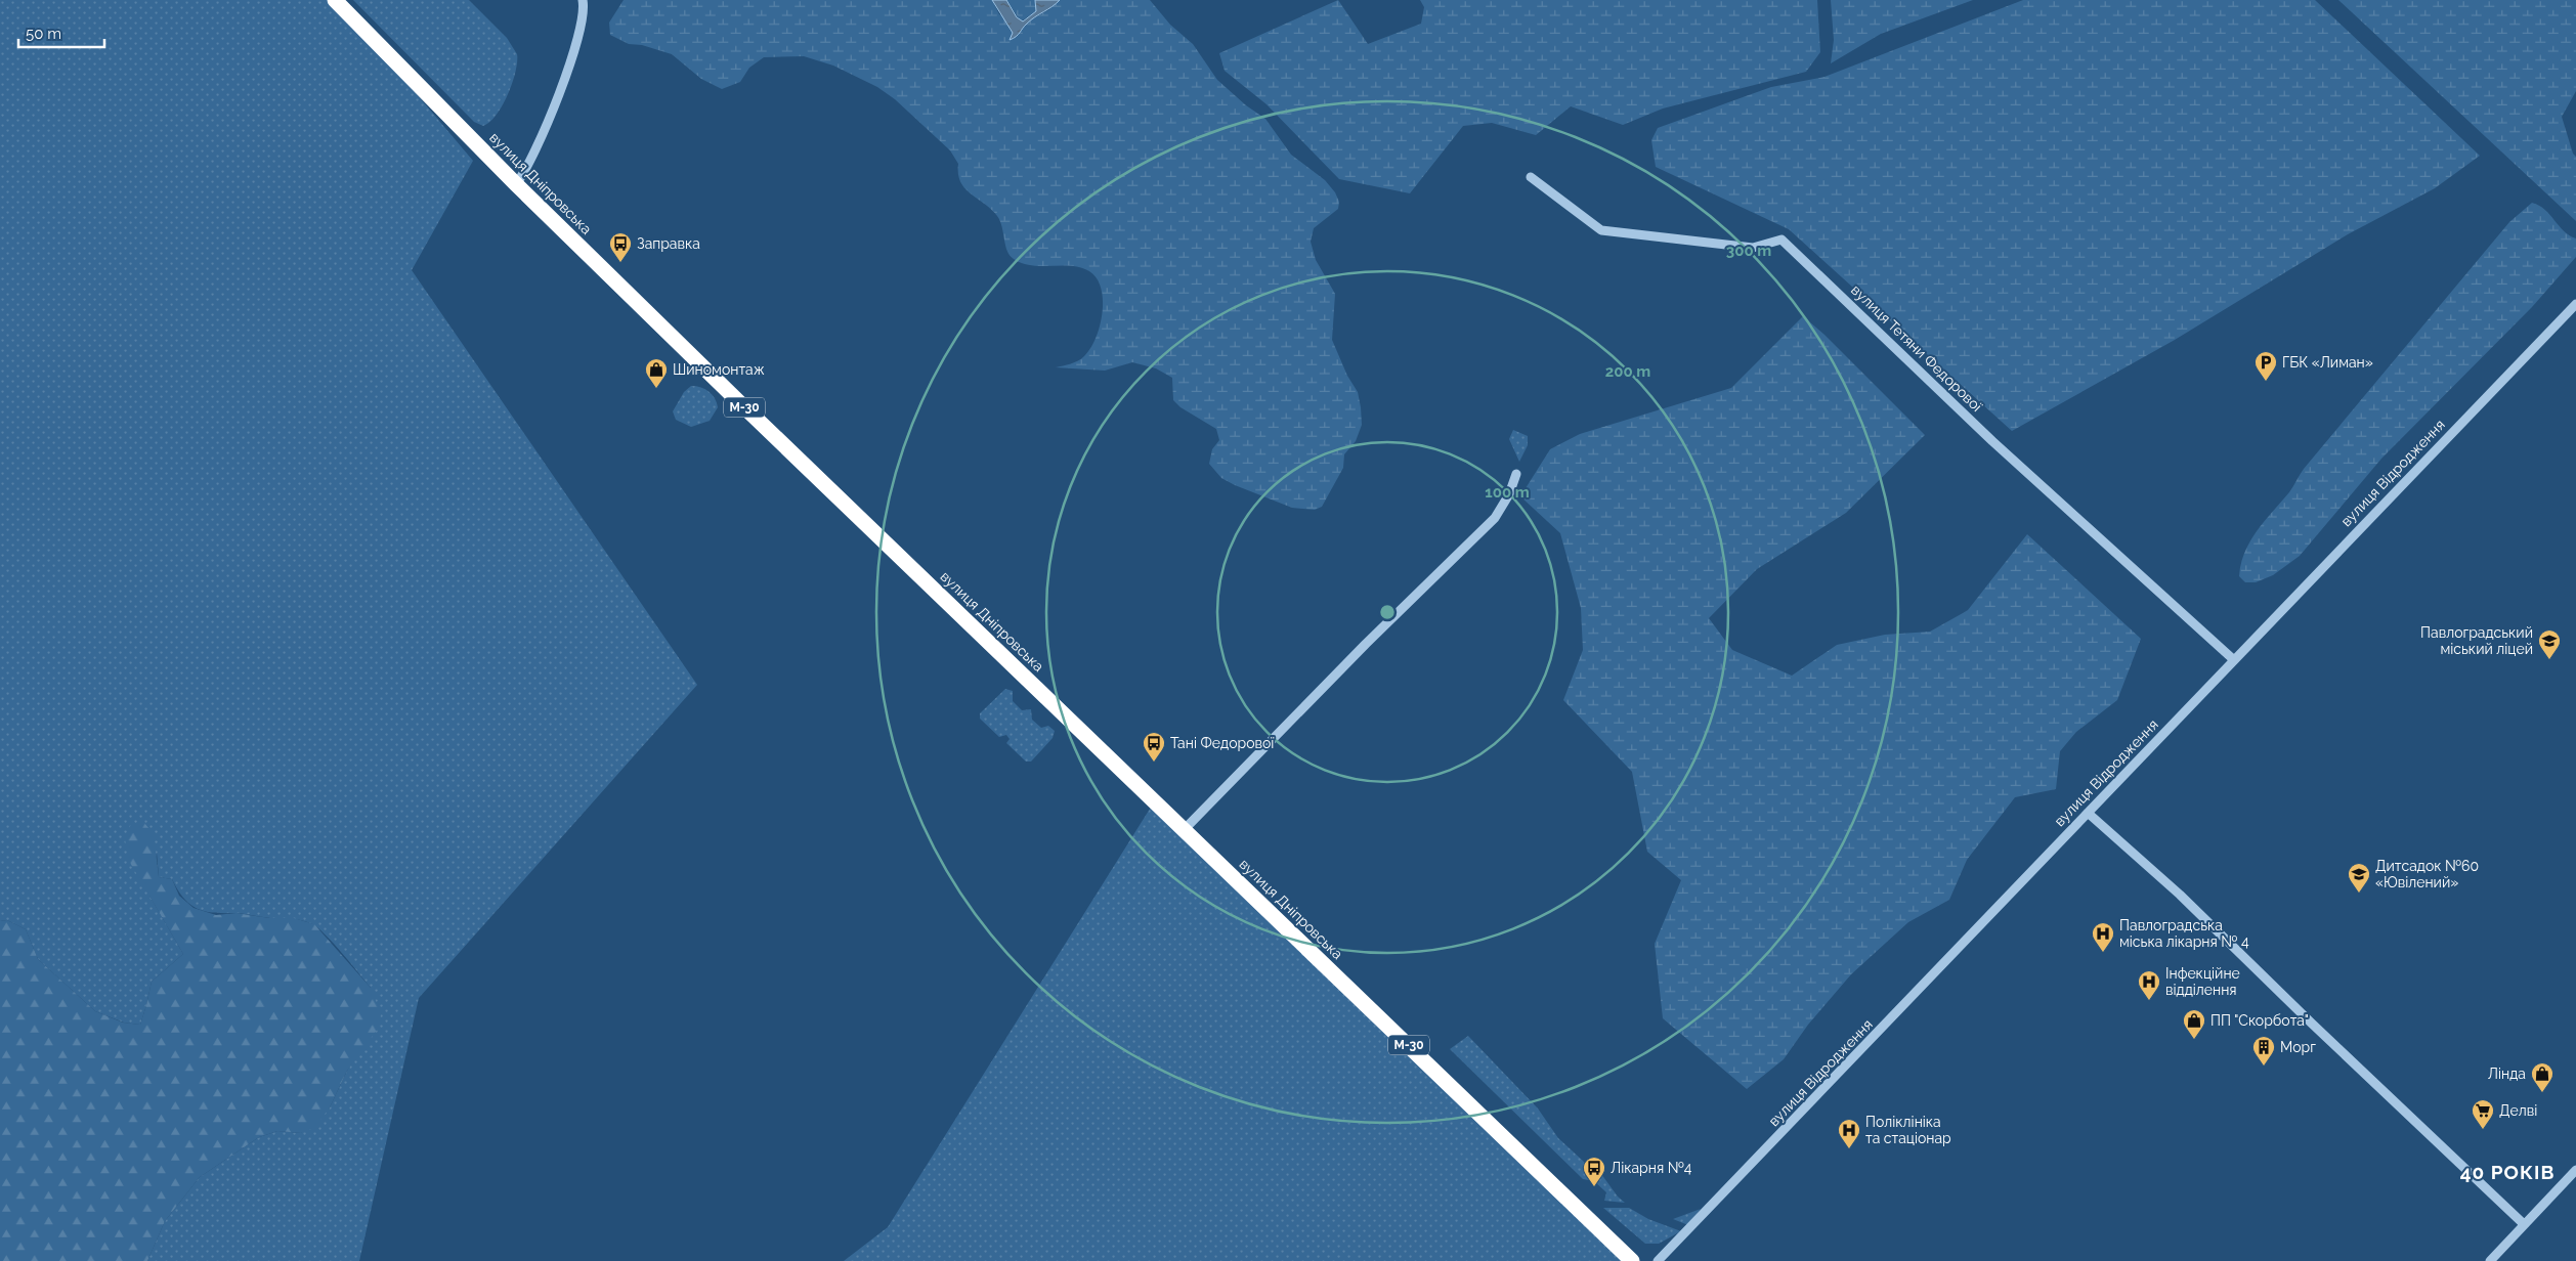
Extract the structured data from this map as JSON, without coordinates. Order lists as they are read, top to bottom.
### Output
{
  "streets": {
    "highway": ["вулиця Дніпровська", "М-30"],
    "street": ["вулиця Тетяни Федорової", "вулиця Відродження"]
  },
  "crossings": [
    ["вулиця Тетяни Федорової", "вулиця Відродження"]
  ],
  "districts": ["40 РОКІВ"],
  "places": {
    "bus stop": ["Заправка", "Тані Федорової", "Лікарня №4"],
    "parking": ["ГБК «Лиман»"],
    "shop": ["Шиномонтаж", "ПП \"Скорбота\"", "Лінда"],
    "school or university": ["Павлоградський міський ліцей", "Дитсадок №60 «Ювілений»"],
    "hospital": ["Павлоградська міська лікарня № 4", "Інфекційне відділення", "Поліклініка та стаціонар"],
    "building": ["Морг"],
    "supermarket": ["Делві"]
  },
  "scale_bar": "50 m",
  "rings": ["300 m", "200 m", "100 m"]
}
